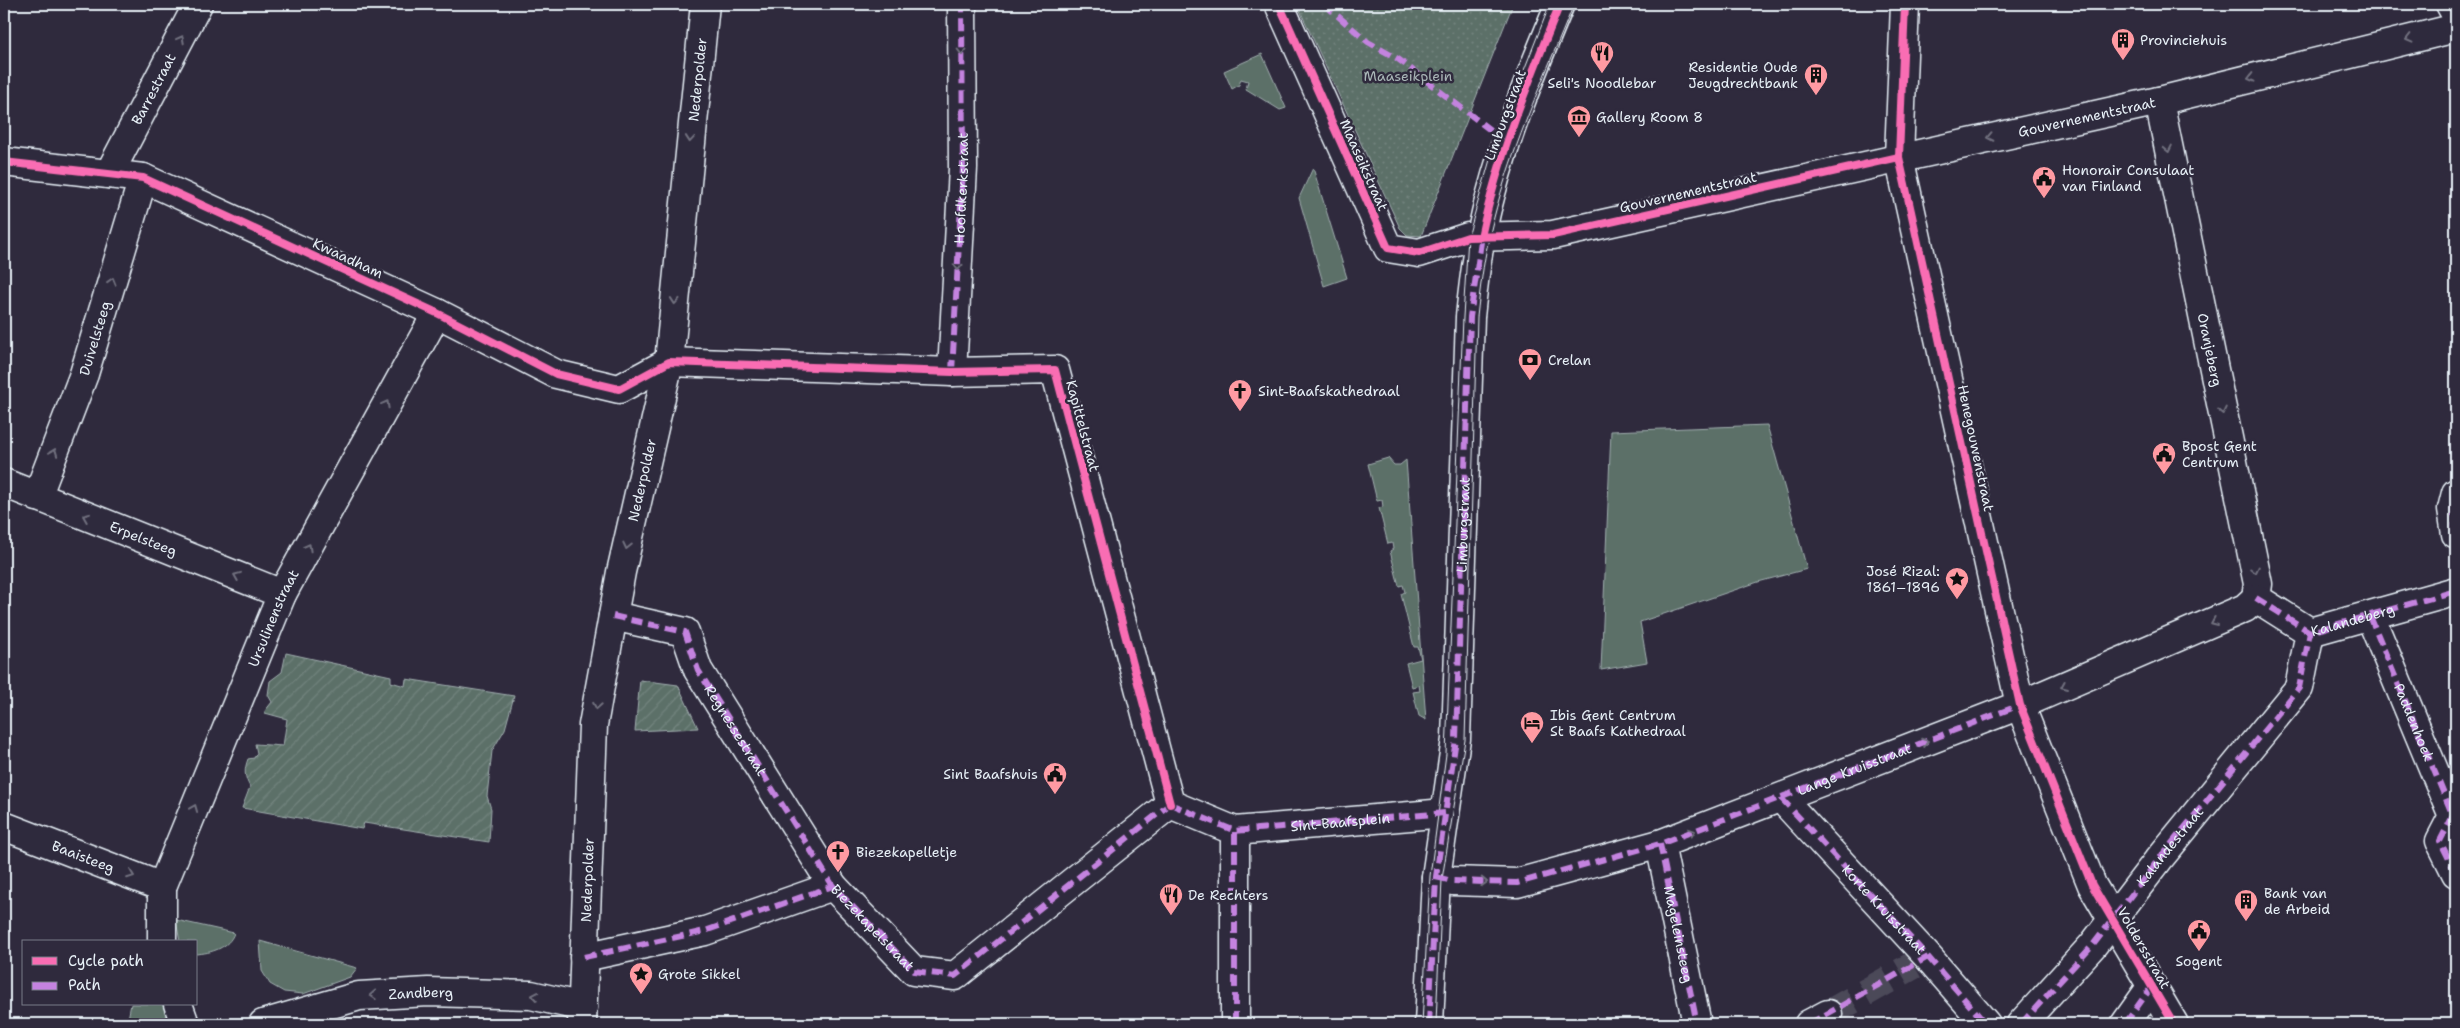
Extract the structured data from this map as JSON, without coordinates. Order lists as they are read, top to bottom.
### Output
{
  "streets": {
    "street": [
      "Nederpolder",
      "Barrestraat",
      "Limburgstraat",
      "Gouvernementstraat",
      "Maaseikstraat",
      "Hoofdkerkstraat",
      "Kwaadham",
      "Duivelsteeg",
      "Oranjeberg",
      "Kapittelstraat",
      "Henegouwenstraat",
      "Erpelsteeg",
      "Ursulinenstraat",
      "Kalandeberg",
      "Paddenhoek",
      "Regnessestraat",
      "Lange Kruisstraat",
      "Sint-Baafsplein",
      "Kalandestraat",
      "Baaisteeg",
      "Korte Kruisstraat",
      "Biezekapelstraat",
      "Mageleinsteeg",
      "Voldersstraat",
      "Zandberg"
    ]
  },
  "crossings": [
    ["Nederpolder", "Kwaadham"],
    ["Nederpolder", "Kapittelstraat"],
    ["Nederpolder", "Regnessestraat"],
    ["Nederpolder", "Biezekapelstraat"],
    ["Nederpolder", "Zandberg"],
    ["Barrestraat", "Kwaadham"],
    ["Limburgstraat", "Gouvernementstraat"],
    ["Limburgstraat", "Maaseikstraat"],
    ["Limburgstraat", "Lange Kruisstraat"],
    ["Limburgstraat", "Sint-Baafsplein"],
    ["Gouvernementstraat", "Maaseikstraat"],
    ["Gouvernementstraat", "Oranjeberg"],
    ["Gouvernementstraat", "Henegouwenstraat"],
    ["Hoofdkerkstraat", "Kapittelstraat"],
    ["Kwaadham", "Duivelsteeg"],
    ["Kwaadham", "Kapittelstraat"],
    ["Kwaadham", "Ursulinenstraat"],
    ["Duivelsteeg", "Erpelsteeg"],
    ["Oranjeberg", "Kalandeberg"],
    ["Oranjeberg", "Lange Kruisstraat"],
    ["Kapittelstraat", "Sint-Baafsplein"],
    ["Kapittelstraat", "Biezekapelstraat"],
    ["Henegouwenstraat", "Lange Kruisstraat"],
    ["Henegouwenstraat", "Voldersstraat"],
    ["Erpelsteeg", "Ursulinenstraat"],
    ["Ursulinenstraat", "Baaisteeg"],
    ["Kalandeberg", "Paddenhoek"],
    ["Kalandeberg", "Lange Kruisstraat"],
    ["Kalandeberg", "Kalandestraat"],
    ["Regnessestraat", "Biezekapelstraat"],
    ["Lange Kruisstraat", "Korte Kruisstraat"],
    ["Lange Kruisstraat", "Mageleinsteeg"],
    ["Sint-Baafsplein", "Biezekapelstraat"],
    ["Kalandestraat", "Voldersstraat"]
  ],
  "one_way": [
    "Nederpolder",
    "Barrestraat",
    "Gouvernementstraat",
    "Hoofdkerkstraat",
    "Duivelsteeg",
    "Oranjeberg",
    "Erpelsteeg",
    "Ursulinenstraat",
    "Baaisteeg",
    "Zandberg"
  ],
  "parks": ["Maaseikplein"],
  "places": {
    "building": ["Provinciehuis", "Residentie Oude Jeugdrechtbank", "Bank van de Arbeid"],
    "restaurant": ["Seli's Noodlebar", "De Rechters"],
    "museum": ["Gallery Room 8"],
    "public building": [
      "Honorair Consulaat van Finland",
      "Bpost Gent Centrum",
      "Sint Baafshuis",
      "Sogent"
    ],
    "bank": ["Crelan"],
    "church": ["Sint-Baafskathedraal", "Biezekapelletje"],
    "place": ["José Rizal: 1861–1896", "Grote Sikkel"],
    "hotel": ["Ibis Gent Centrum St Baafs Kathedraal"]
  },
  "legend": ["Cycle path", "Path"]
}
